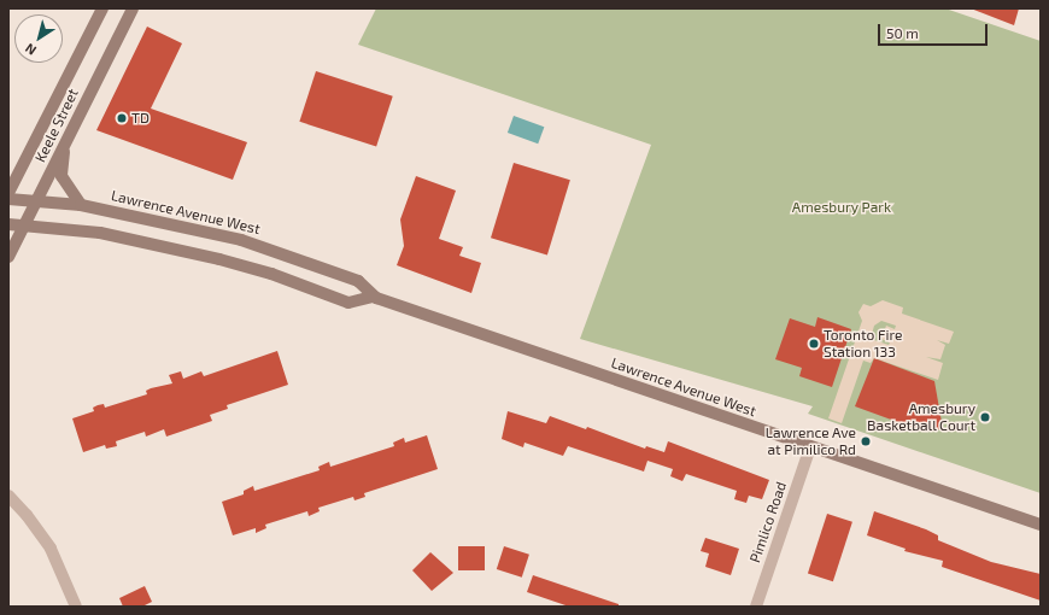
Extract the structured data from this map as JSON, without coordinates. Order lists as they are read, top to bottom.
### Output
{
  "streets": {
    "main road": ["Keele Street", "Lawrence Avenue West"],
    "street": ["Pimlico Road"]
  },
  "crossings": [
    ["Keele Street", "Lawrence Avenue West"],
    ["Lawrence Avenue West", "Pimlico Road"]
  ],
  "parks": ["Amesbury Park"],
  "places": [
    "TD",
    "Toronto Fire Station 133",
    "Amesbury Basketball Court",
    "Lawrence Ave at Pimilico Rd"
  ],
  "scale_bar": "50 m",
  "north": "bottom left"
}
